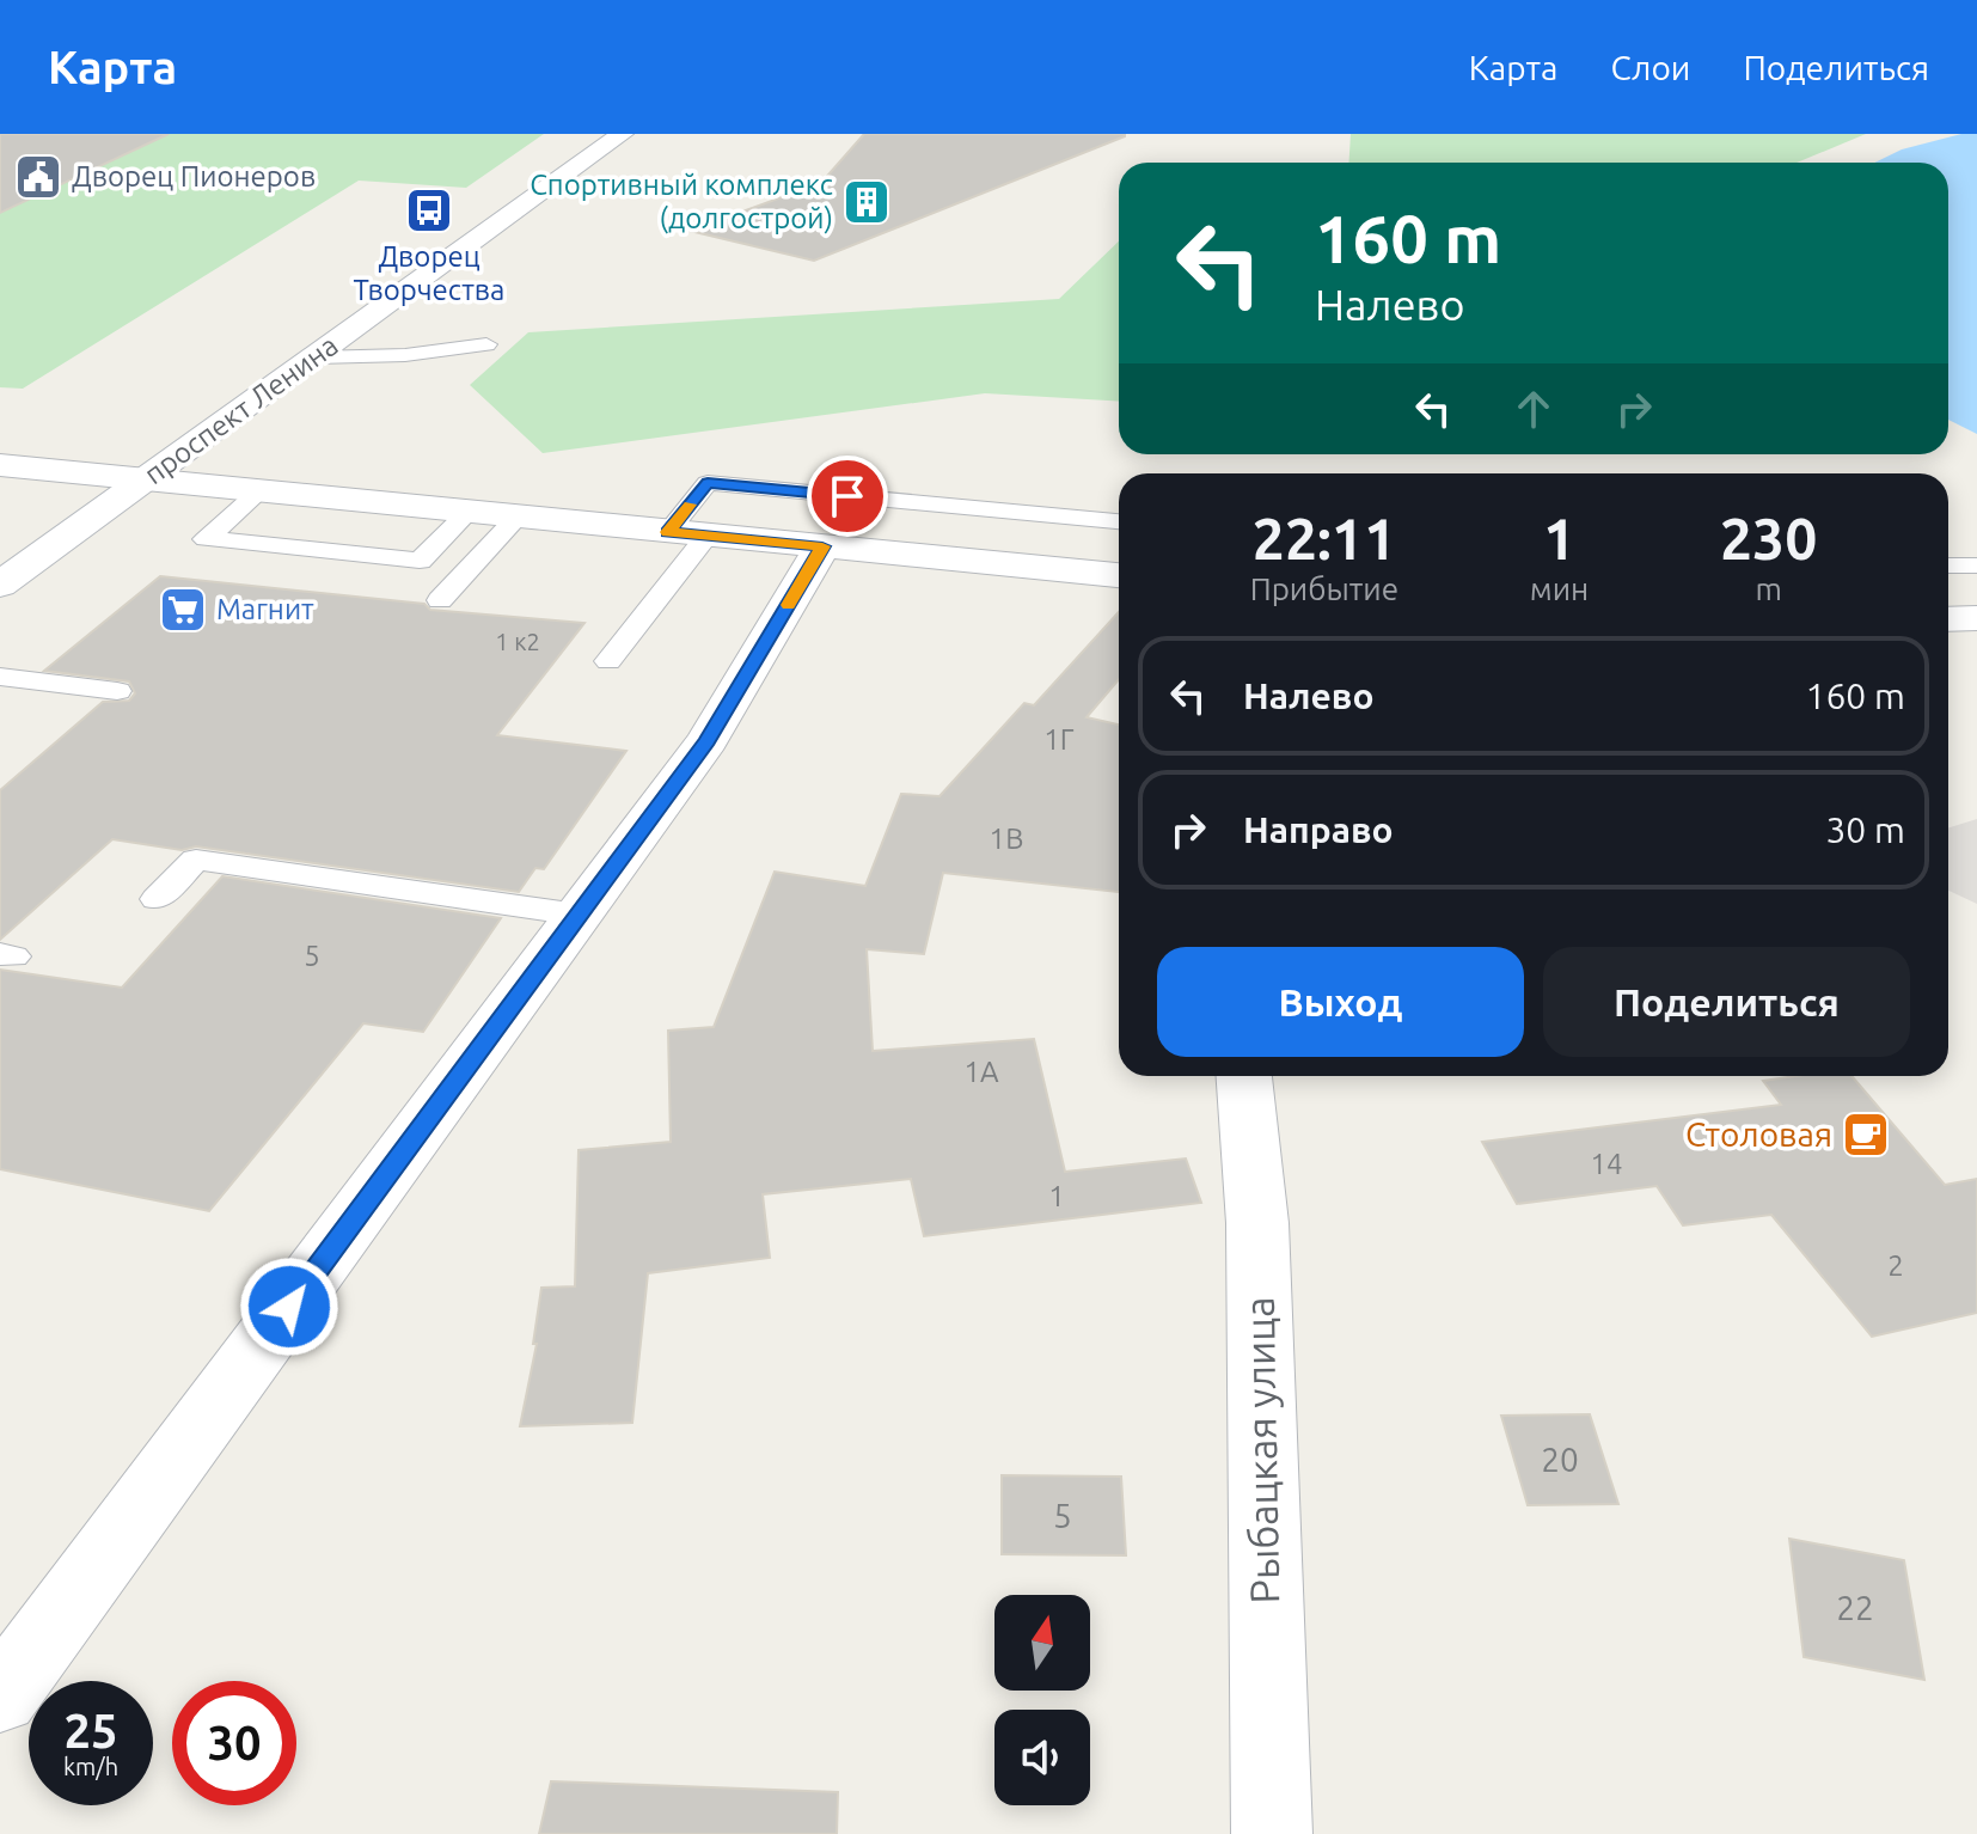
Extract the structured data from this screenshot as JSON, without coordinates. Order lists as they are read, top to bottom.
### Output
{
  "streets": {
    "street": ["проспект Ленина", "Рыбацкая улица"]
  },
  "places": {
    "public building": ["Дворец Пионеров"],
    "building": ["Спортивный комплекс (долгострой)"],
    "bus stop": ["Дворец Творчества"],
    "supermarket": ["Магнит"],
    "cafe": ["Столовая"]
  },
  "house_numbers": [
    "1 к2",
    "1Г",
    "1В",
    "5",
    "1А",
    "14",
    "1",
    "2",
    "20",
    "5",
    "22"
  ],
  "north": "top",
  "page": {
    "header": "Карта",
    "nav": ["Карта", "Слои", "Поделиться"],
    "turn": ["160 m", "Налево"],
    "eta": [
      "22:11",
      "Прибытие",
      "1",
      "мин",
      "230",
      "m"
    ],
    "list": [
      {
        "name": "Налево",
        "value": "160 m"
      },
      {
        "name": "Направо",
        "value": "30 m"
      }
    ],
    "buttons": ["Выход", "Поделиться"],
    "speed": "25 km/h",
    "limit": "30"
  }
}
